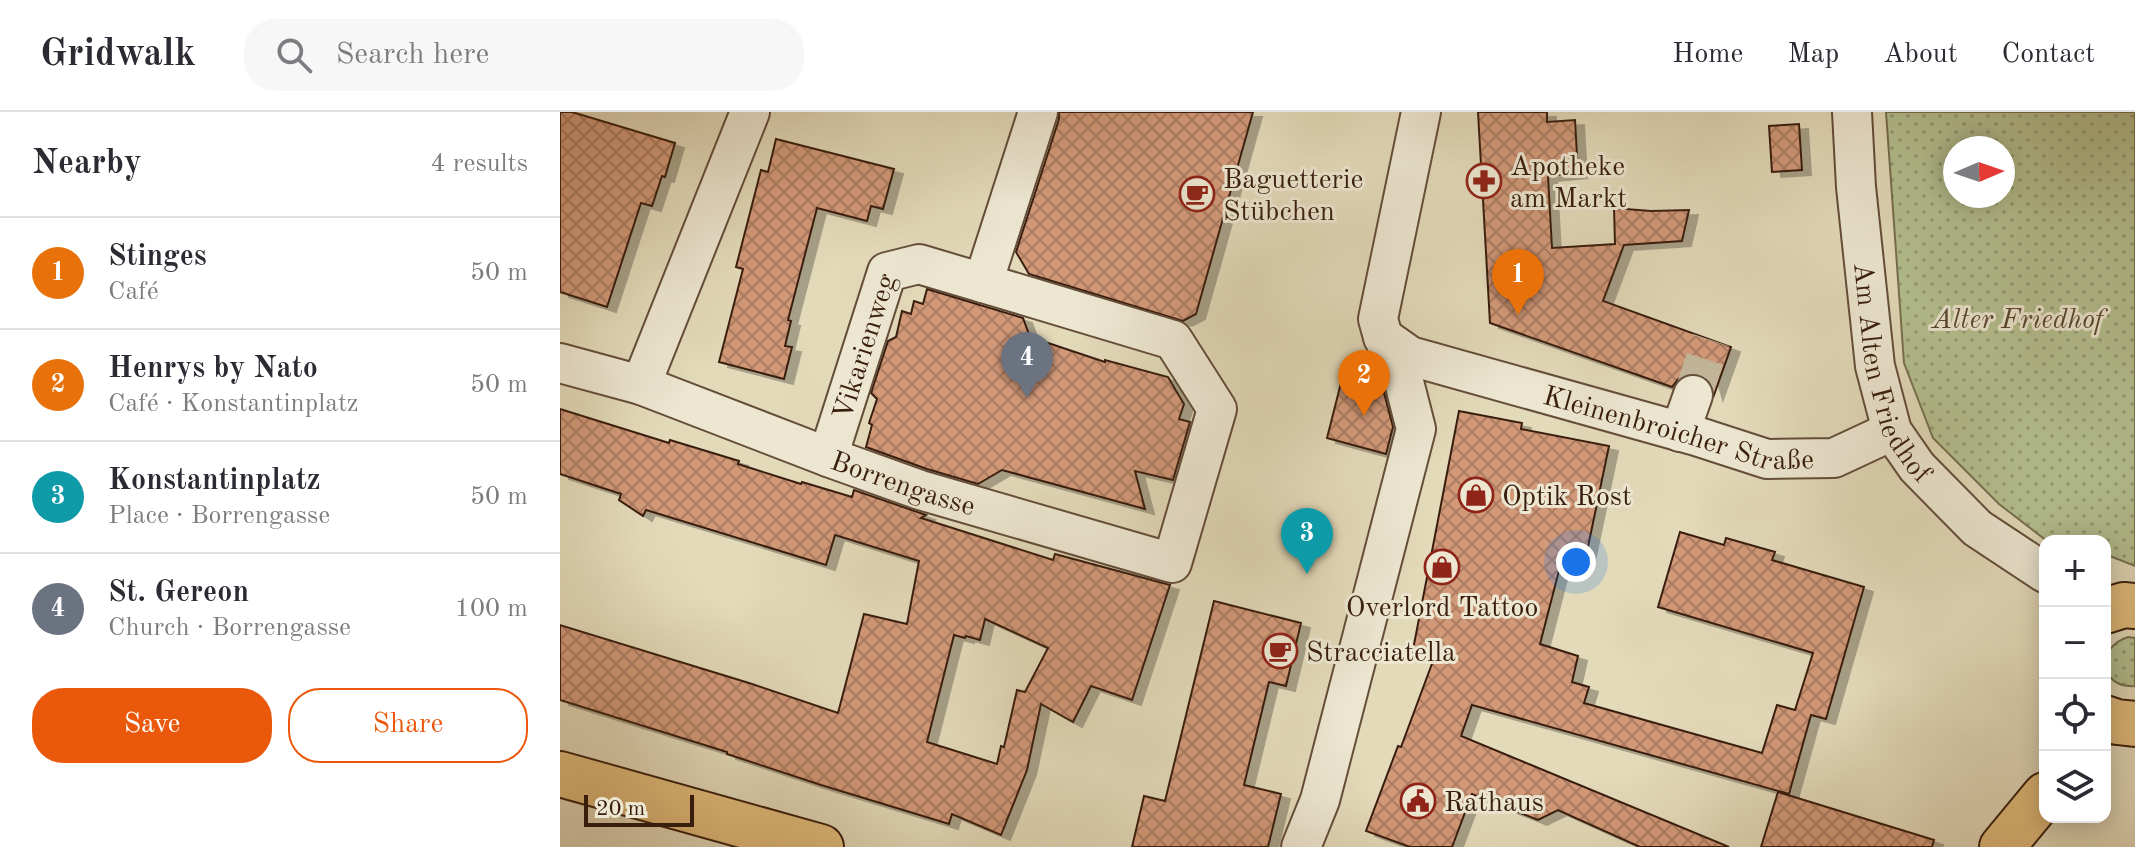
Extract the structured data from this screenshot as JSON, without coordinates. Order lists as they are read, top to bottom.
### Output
{
  "streets": {
    "street": [
      "Vikarienweg",
      "Am Alten Friedhof",
      "Kleinenbroicher Straße",
      "Borrengasse"
    ]
  },
  "crossings": [
    ["Vikarienweg", "Borrengasse"],
    ["Am Alten Friedhof", "Kleinenbroicher Straße"]
  ],
  "parks": ["Alter Friedhof"],
  "places": {
    "pharmacy": ["Apotheke am Markt"],
    "cafe": ["Baguetterie Stübchen", "Stracciatella"],
    "shop": ["Optik Rost", "Overlord Tattoo"],
    "public building": ["Rathaus"]
  },
  "scale_bar": "20 m",
  "north": "right",
  "page": {
    "header": "Gridwalk",
    "search": "Search here",
    "nav": [
      "Home",
      "Map",
      "About",
      "Contact"
    ],
    "heading": ["Nearby", "4 results"],
    "list": [
      {
        "mark": "1",
        "name": "Stinges",
        "note": "Café",
        "value": "50 m"
      },
      {
        "mark": "2",
        "name": "Henrys by Nato",
        "note": "Café · Konstantinplatz",
        "value": "50 m"
      },
      {
        "mark": "3",
        "name": "Konstantinplatz",
        "note": "Place · Borrengasse",
        "value": "50 m"
      },
      {
        "mark": "4",
        "name": "St. Gereon",
        "note": "Church · Borrengasse",
        "value": "100 m"
      }
    ],
    "pins": [
      "1",
      "4",
      "2",
      "3"
    ],
    "map_buttons": ["+", "−"],
    "buttons": ["Save", "Share"],
    "scale": "20 m"
  }
}
